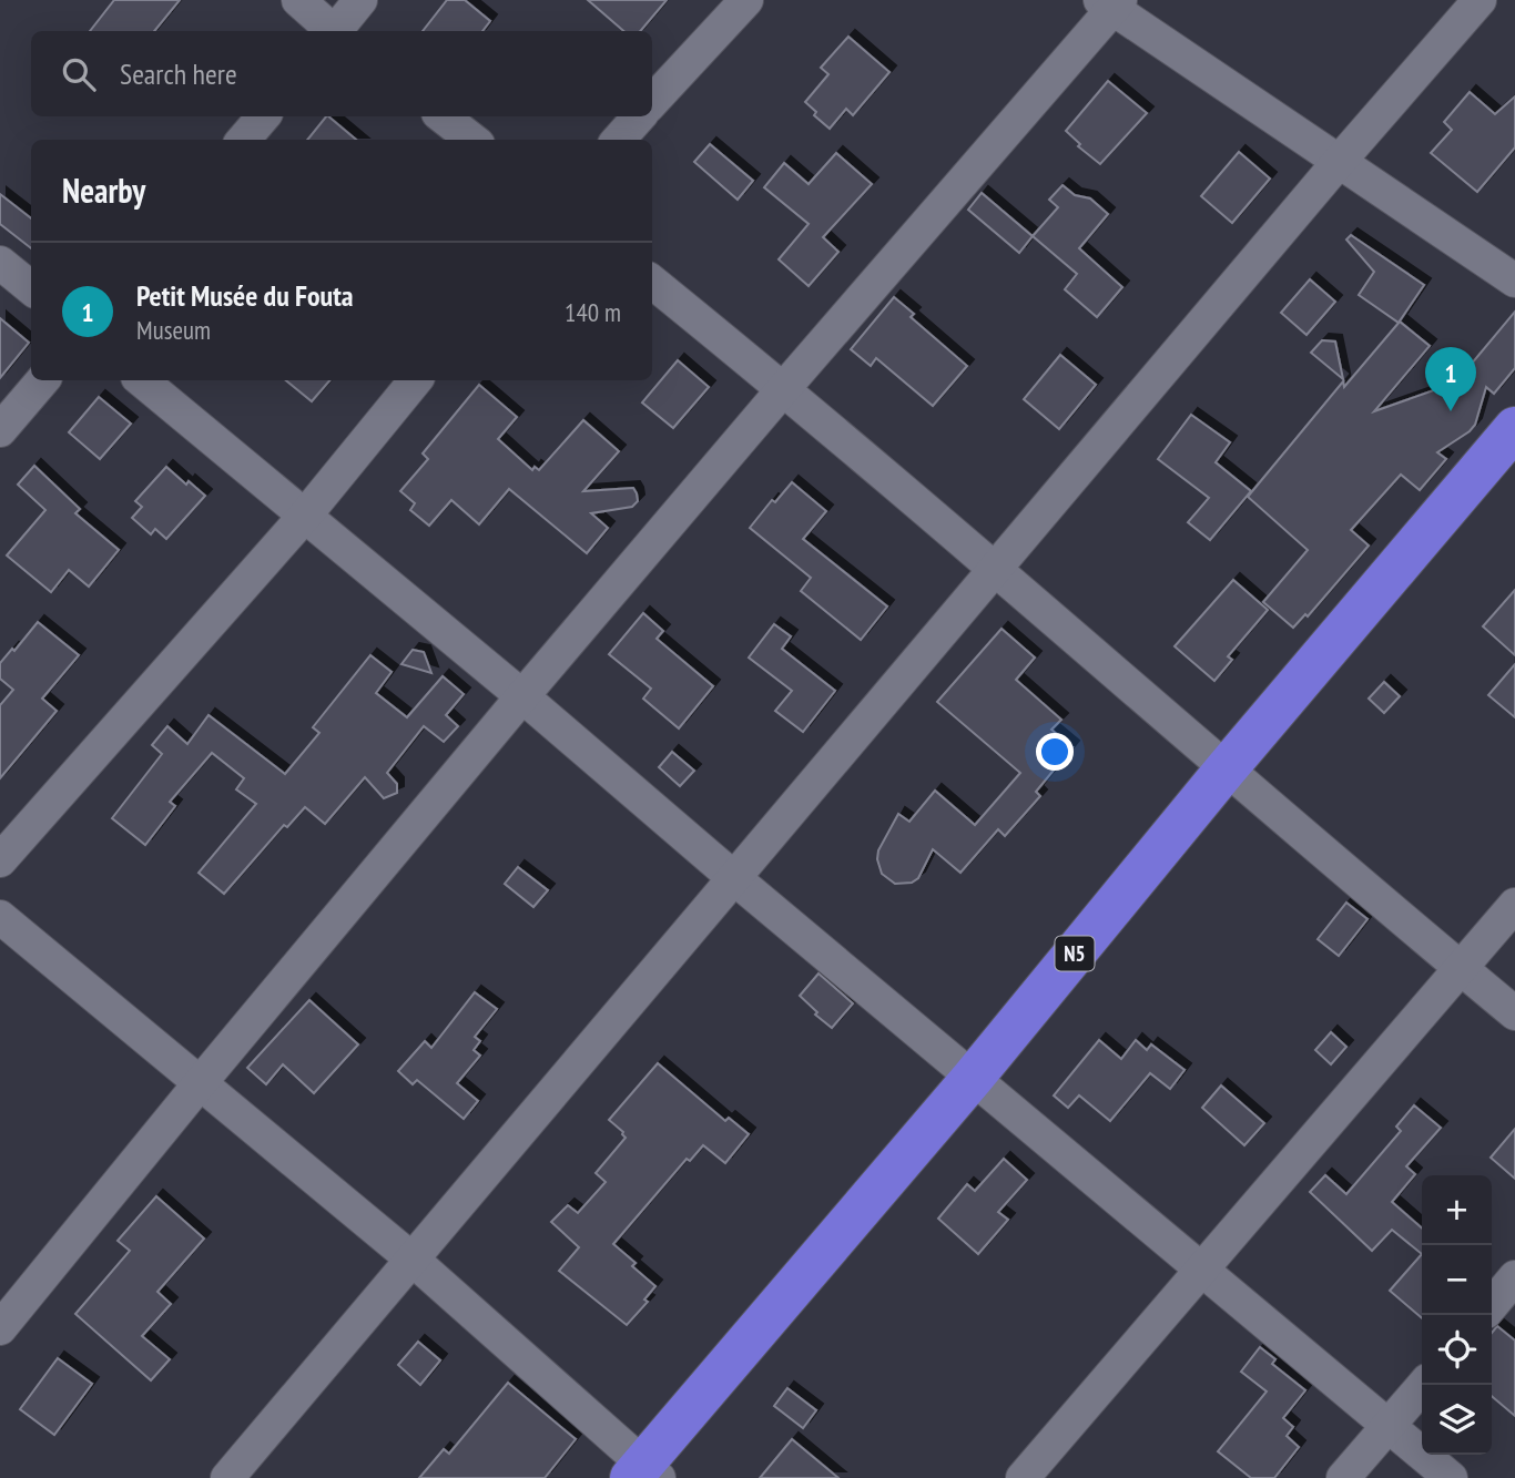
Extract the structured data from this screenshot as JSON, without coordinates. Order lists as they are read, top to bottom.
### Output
{
  "streets": {
    "highway": ["N5"]
  },
  "page": {
    "search": "Search here",
    "heading": "Nearby",
    "list": [
      {
        "mark": "1",
        "name": "Petit Musée du Fouta",
        "note": "Museum",
        "value": "140 m"
      }
    ],
    "pins": "1",
    "map_buttons": ["+", "−"]
  }
}
